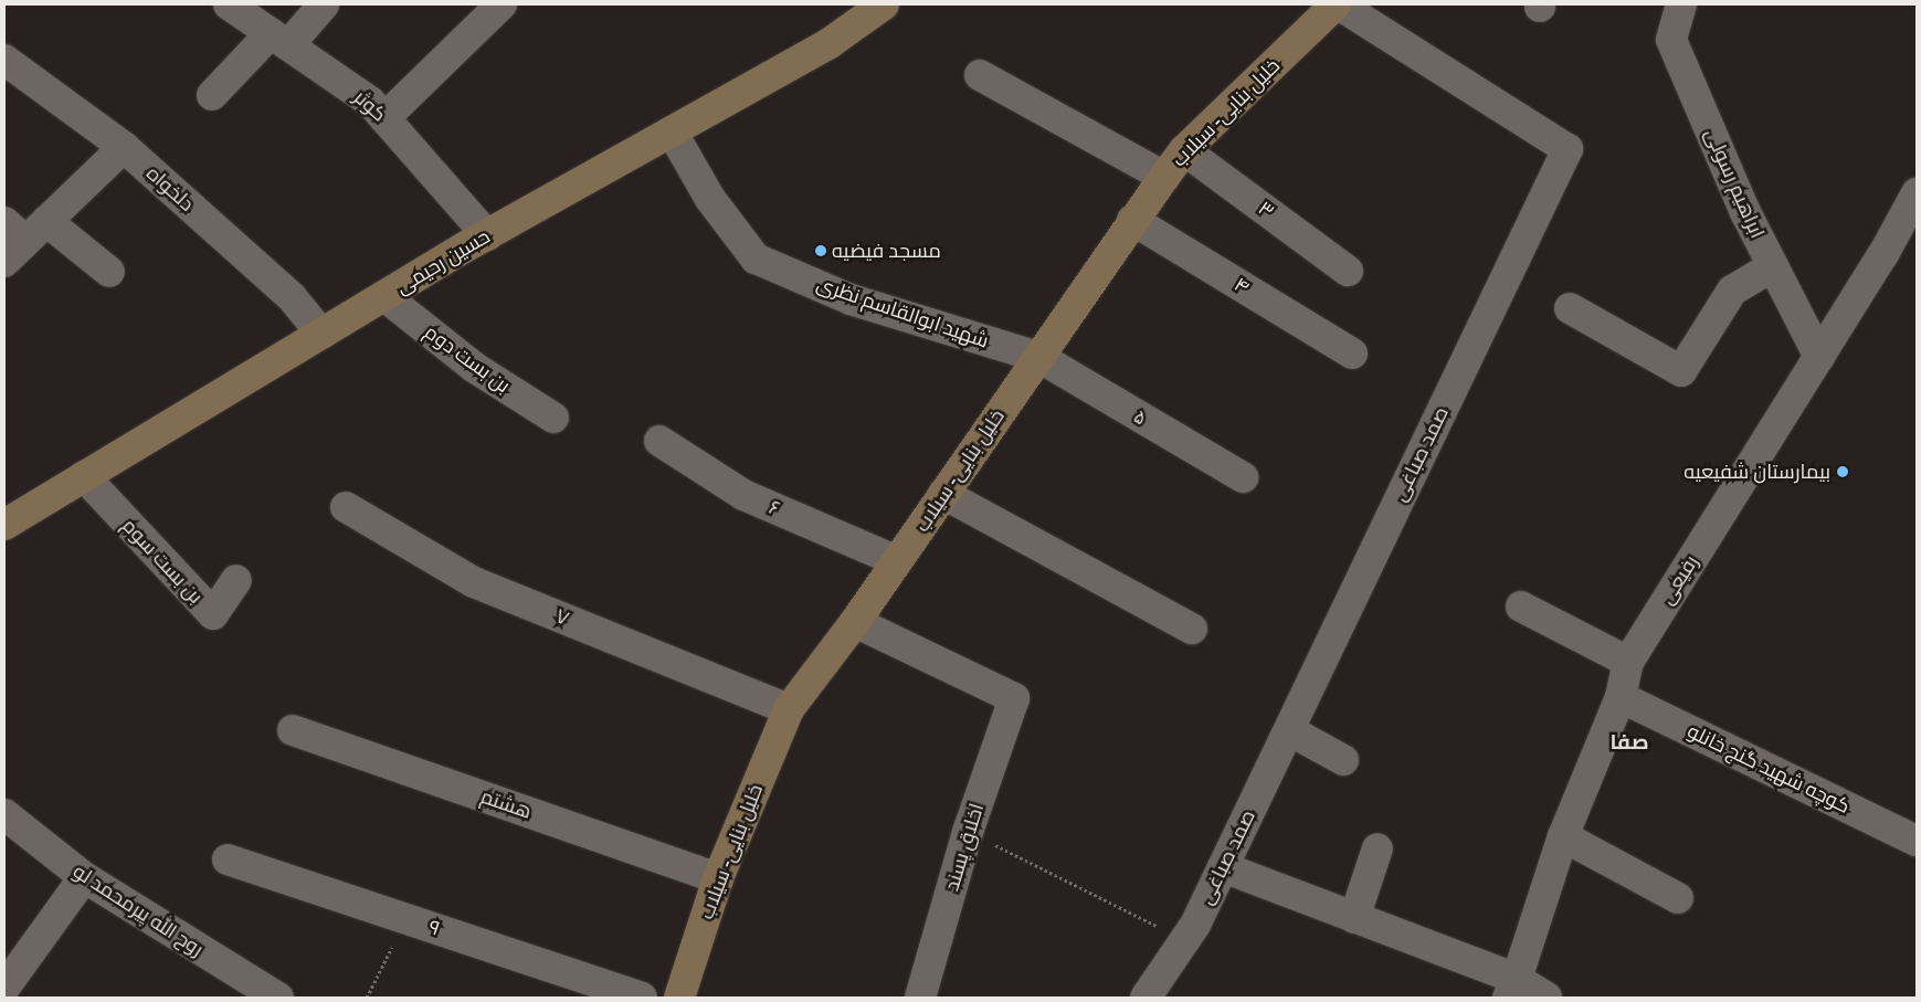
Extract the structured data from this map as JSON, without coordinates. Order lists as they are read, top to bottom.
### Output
{
  "streets": {
    "street": [
      "کوثر",
      "خلیل بنایی- سیلاب",
      "ابراهیم رسولی",
      "دلخواه",
      "۳",
      "حسین رحیمی",
      "۴",
      "شهید ابوالقاسم نظری",
      "بن بست دوم",
      "۵",
      "صمد صباغی",
      "۶",
      "بن بست سوم",
      "رفیعی",
      "۷",
      "کوچه شهید گنج خانلو",
      "هشتم",
      "اخلاق پسند",
      "روح الله پیرمحمد لو",
      "۹"
    ]
  },
  "crossings": [
    ["کوثر", "حسین رحیمی"],
    ["خلیل بنایی- سیلاب", "۳"],
    ["خلیل بنایی- سیلاب", "۴"],
    ["خلیل بنایی- سیلاب", "شهید ابوالقاسم نظری"],
    ["خلیل بنایی- سیلاب", "۵"],
    ["خلیل بنایی- سیلاب", "صمد صباغی"],
    ["خلیل بنایی- سیلاب", "۶"],
    ["خلیل بنایی- سیلاب", "۷"],
    ["خلیل بنایی- سیلاب", "هشتم"],
    ["خلیل بنایی- سیلاب", "اخلاق پسند"],
    ["ابراهیم رسولی", "رفیعی"],
    ["دلخواه", "حسین رحیمی"],
    ["حسین رحیمی", "شهید ابوالقاسم نظری"],
    ["حسین رحیمی", "بن بست دوم"],
    ["حسین رحیمی", "بن بست سوم"],
    ["شهید ابوالقاسم نظری", "۵"],
    ["رفیعی", "کوچه شهید گنج خانلو"]
  ],
  "districts": ["صفا"],
  "places": ["مسجد فیضیه", "بیمارستان شفیعیه"]
}
